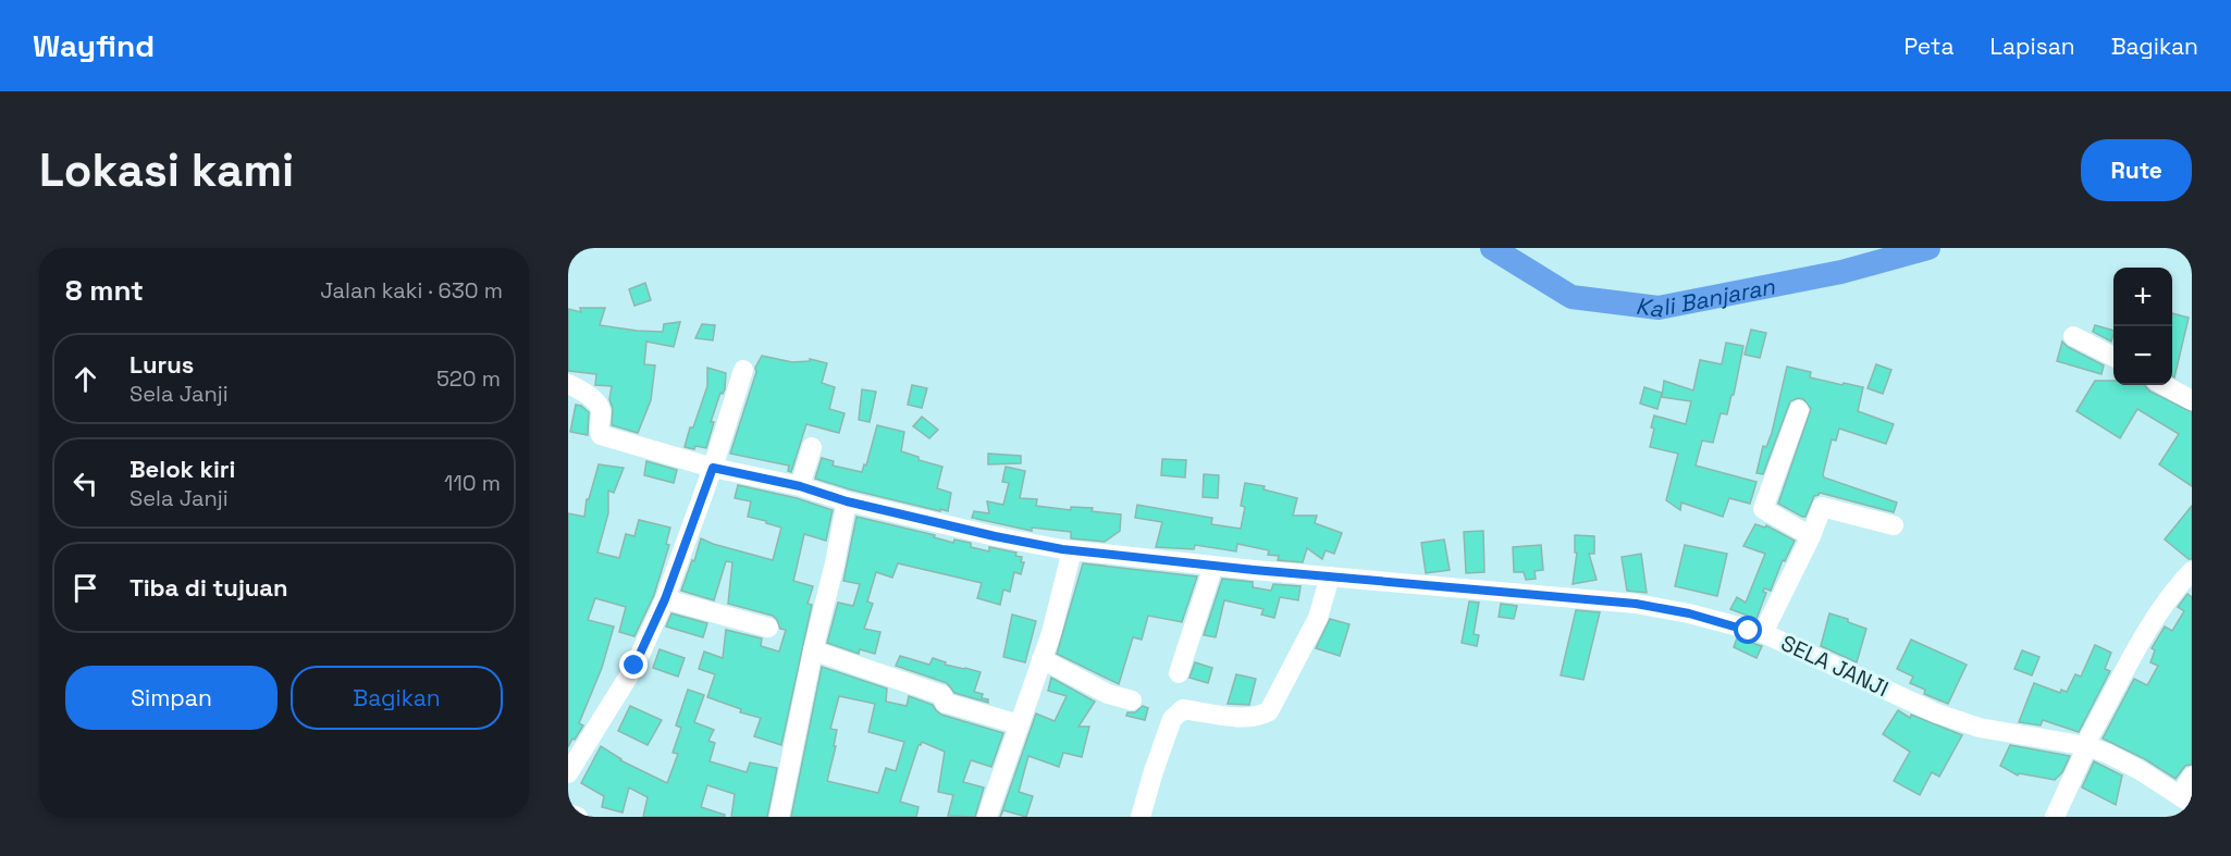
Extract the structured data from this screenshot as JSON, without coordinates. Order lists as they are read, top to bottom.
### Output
{
  "streets": {
    "street": ["SELA JANJI"]
  },
  "water": ["Kali Banjaran"],
  "page": {
    "header": "Wayfind",
    "nav": ["Peta", "Lapisan", "Bagikan"],
    "buttons": [
      "Rute",
      ["Simpan", "Bagikan"]
    ],
    "title": "Lokasi kami",
    "heading": ["8 mnt", "Jalan kaki · 630 m"],
    "map_buttons": ["+", "−"],
    "list": [
      ["Lurus", "Sela Janji", "520 m"],
      ["Belok kiri", "Sela Janji", "110 m"],
      "Tiba di tujuan"
    ]
  }
}
